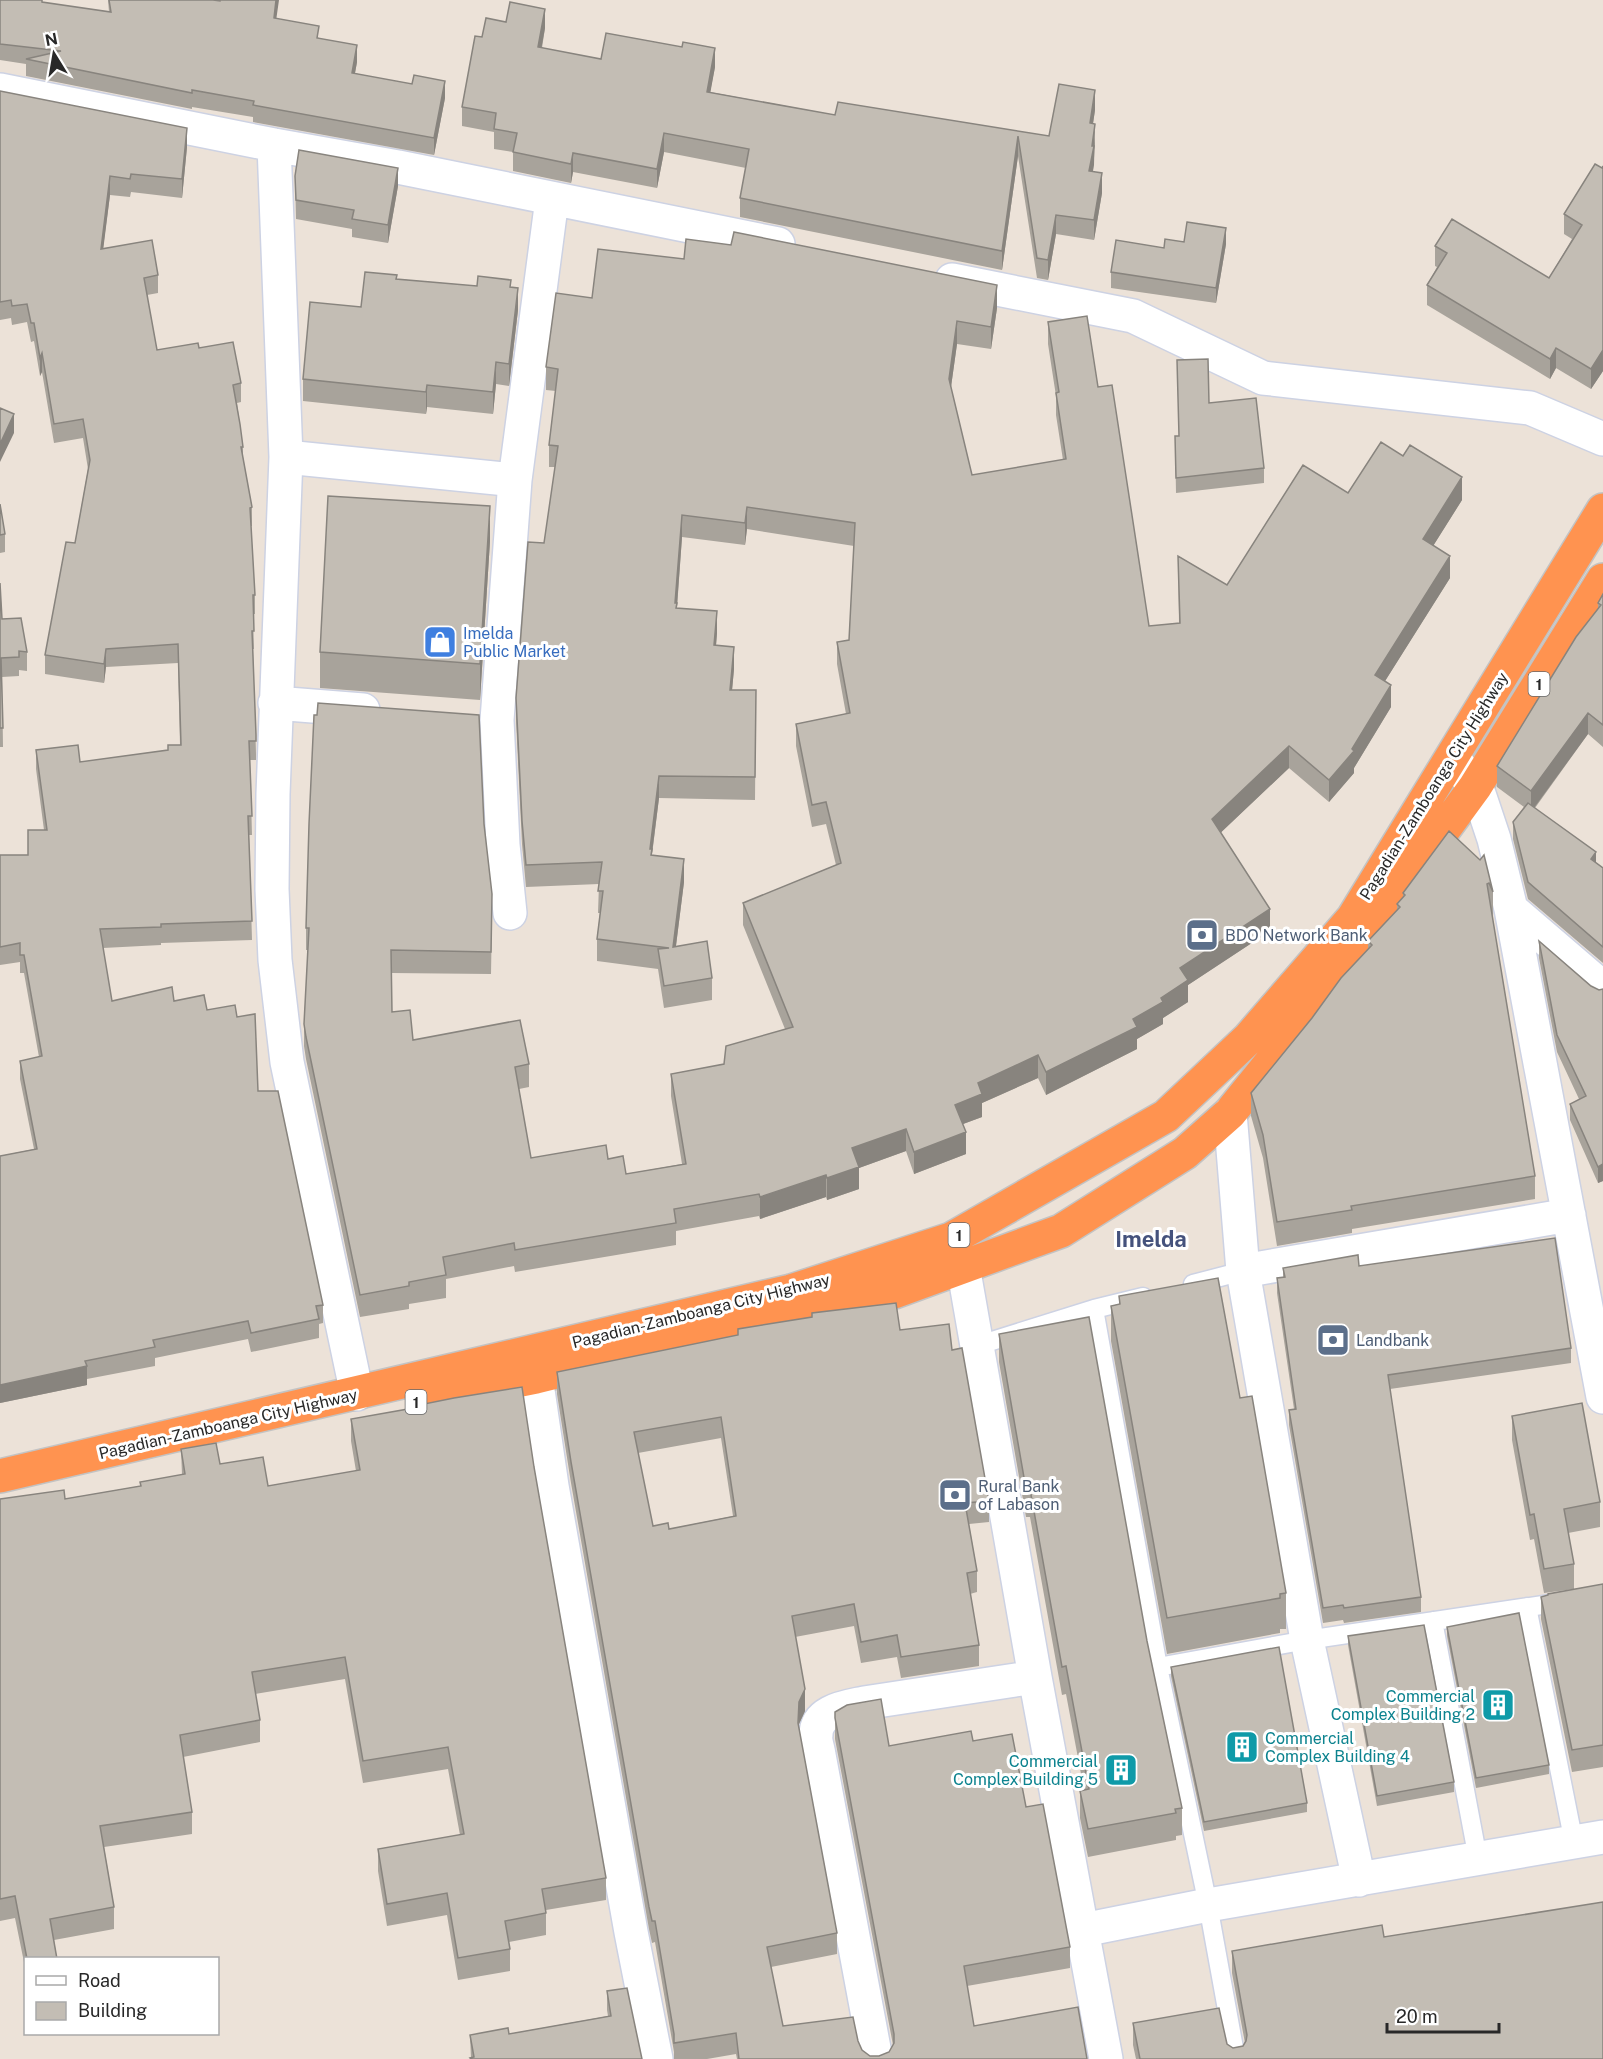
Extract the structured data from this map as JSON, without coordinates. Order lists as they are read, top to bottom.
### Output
{
  "streets": {
    "highway": ["1", "Pagadian-Zamboanga City Highway"]
  },
  "districts": ["Imelda"],
  "places": {
    "shop": ["Imelda Public Market"],
    "bank": ["BDO Network Bank", "Landbank", "Rural Bank of Labason"],
    "building": ["Commercial Complex Building 2", "Commercial Complex Building 4", "Commercial Complex Building 5"]
  },
  "legend": ["Road", "Building"],
  "scale_bar": "20 m",
  "north": "top"
}
